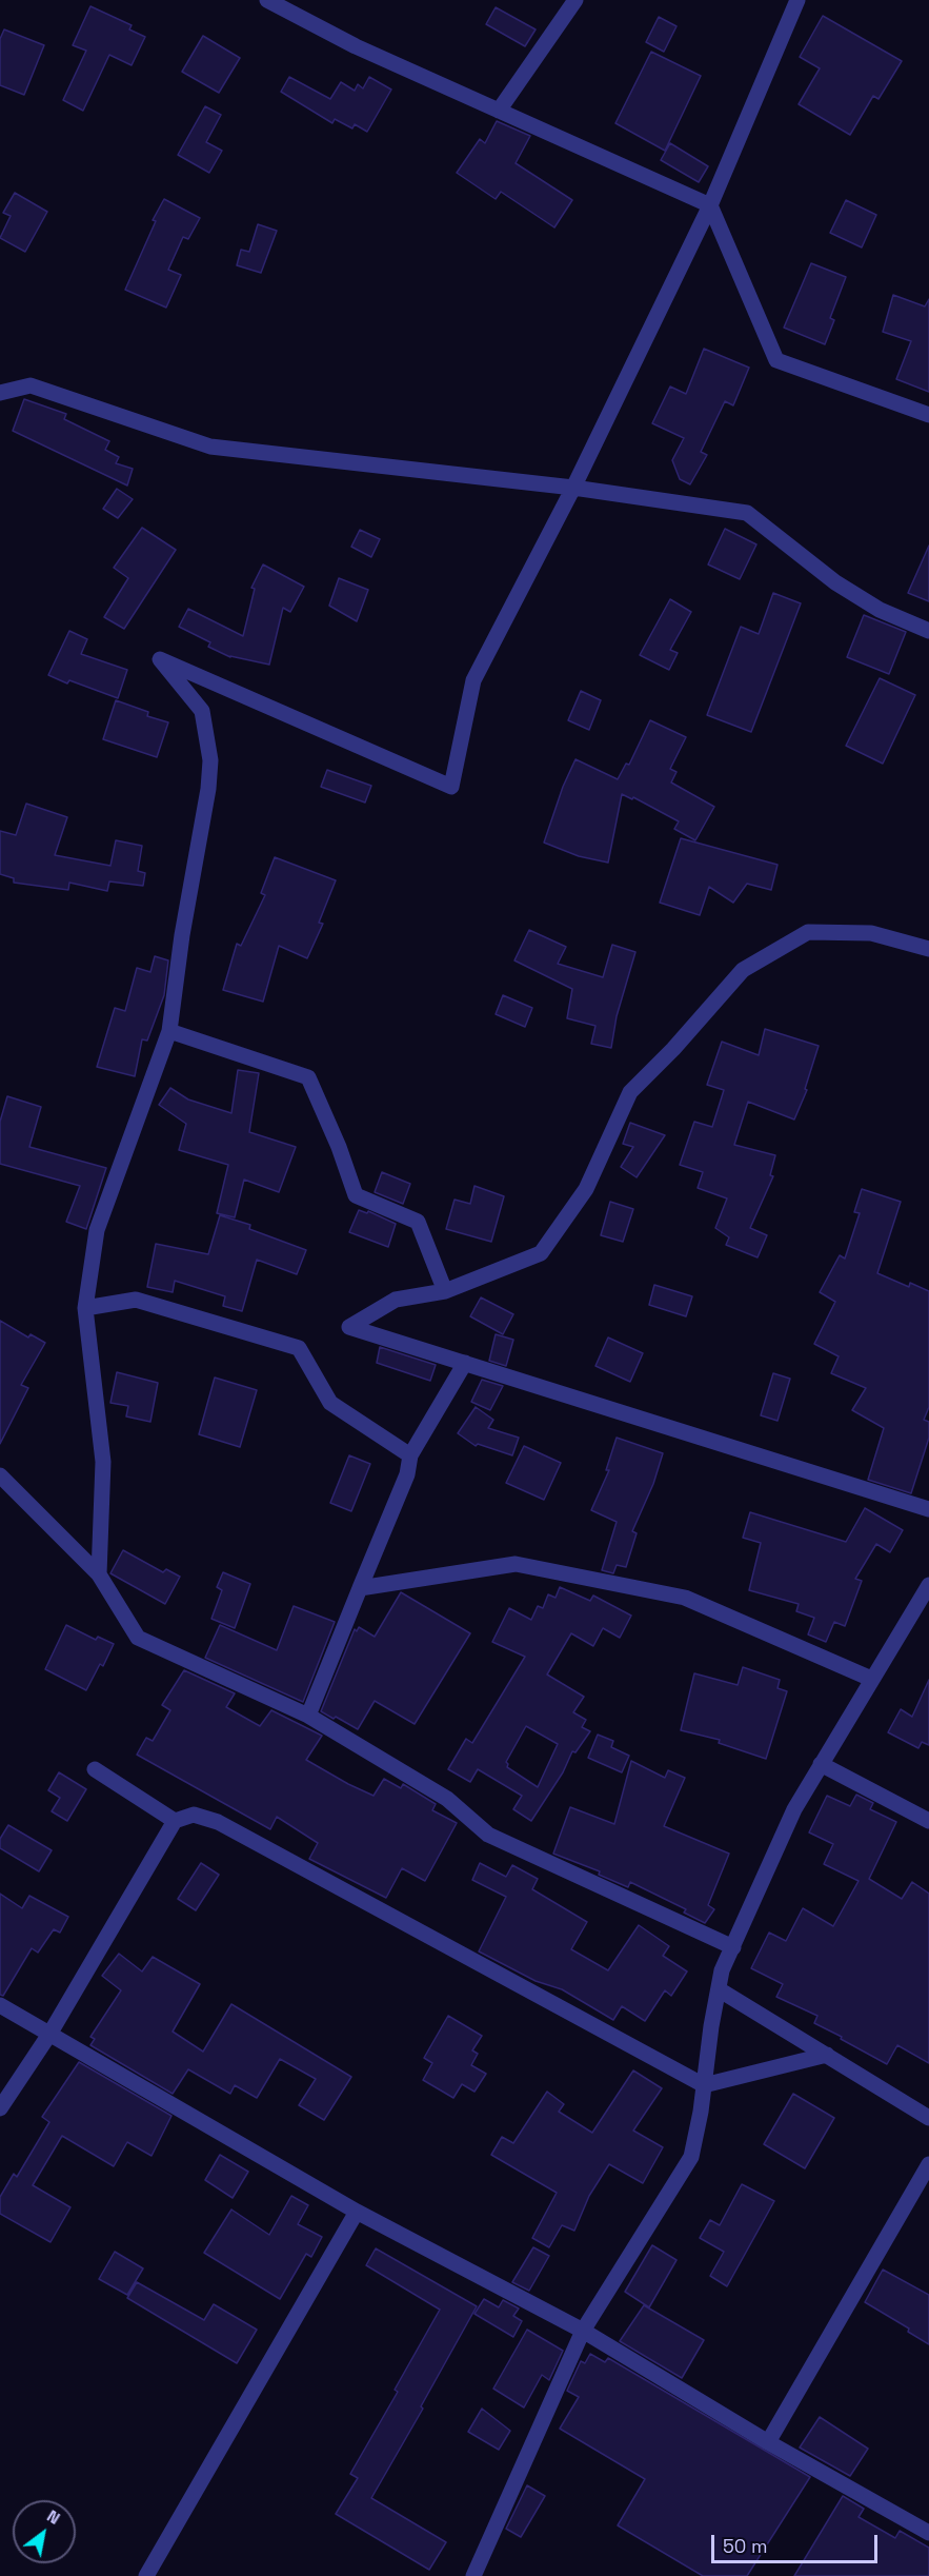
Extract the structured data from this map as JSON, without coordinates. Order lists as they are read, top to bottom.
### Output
{
  "scale_bar": "50 m",
  "north": "top right"
}
